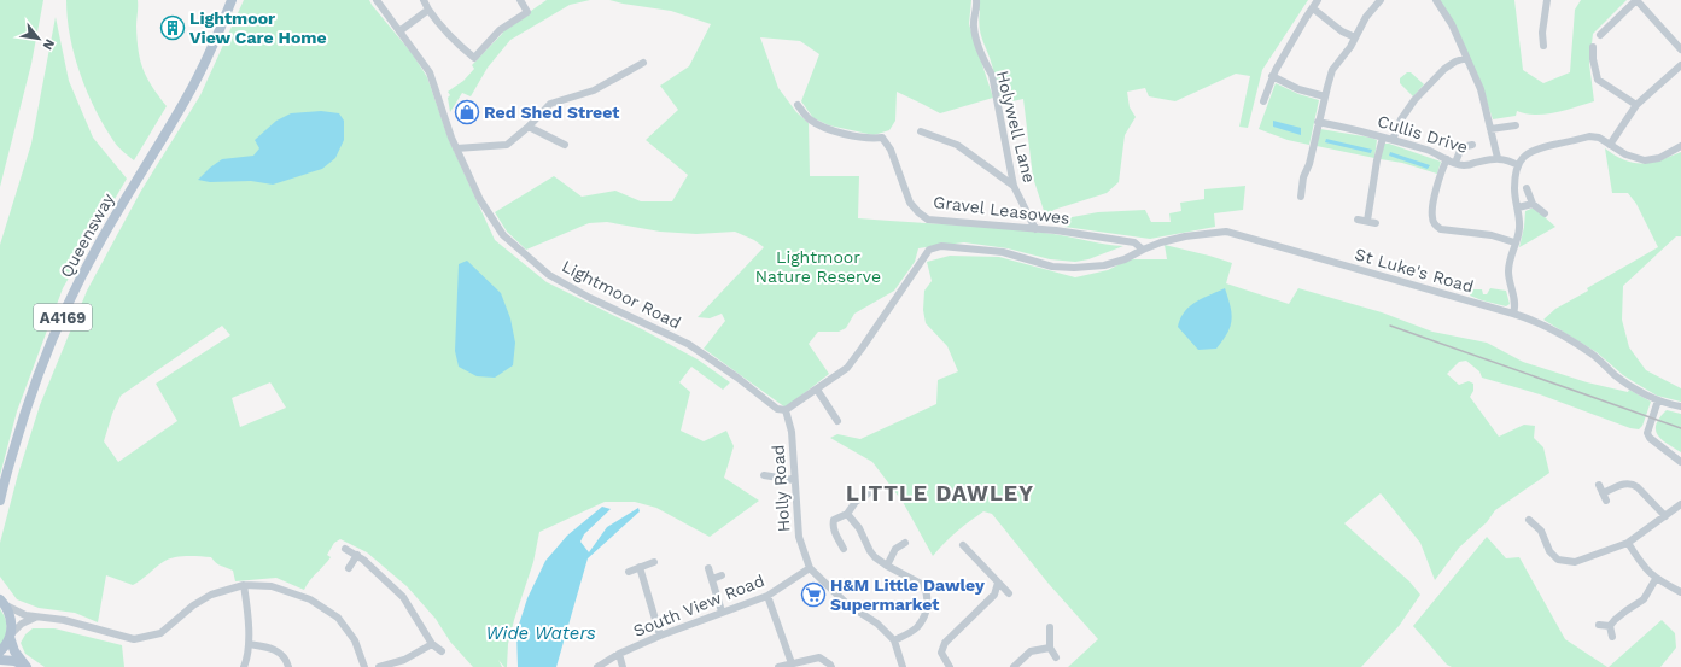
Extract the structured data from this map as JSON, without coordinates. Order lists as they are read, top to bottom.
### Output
{
  "streets": {
    "main road": ["Queensway", "A4169"],
    "street": [
      "Holywell Lane",
      "Cullis Drive",
      "Gravel Leasowes",
      "St Luke's Road",
      "Lightmoor Road",
      "Holly Road",
      "South View Road"
    ]
  },
  "crossings": [
    ["Holywell Lane", "Gravel Leasowes"],
    ["Gravel Leasowes", "St Luke's Road"],
    ["St Luke's Road", "Lightmoor Road"],
    ["St Luke's Road", "Holly Road"],
    ["Lightmoor Road", "Holly Road"],
    ["Holly Road", "South View Road"]
  ],
  "districts": ["LITTLE DAWLEY"],
  "water": ["Wide Waters"],
  "parks": ["Lightmoor Nature Reserve"],
  "places": {
    "building": ["Lightmoor View Care Home"],
    "shop": ["Red Shed Street"],
    "supermarket": ["H&M Little Dawley Supermarket"]
  },
  "north": "bottom right"
}
